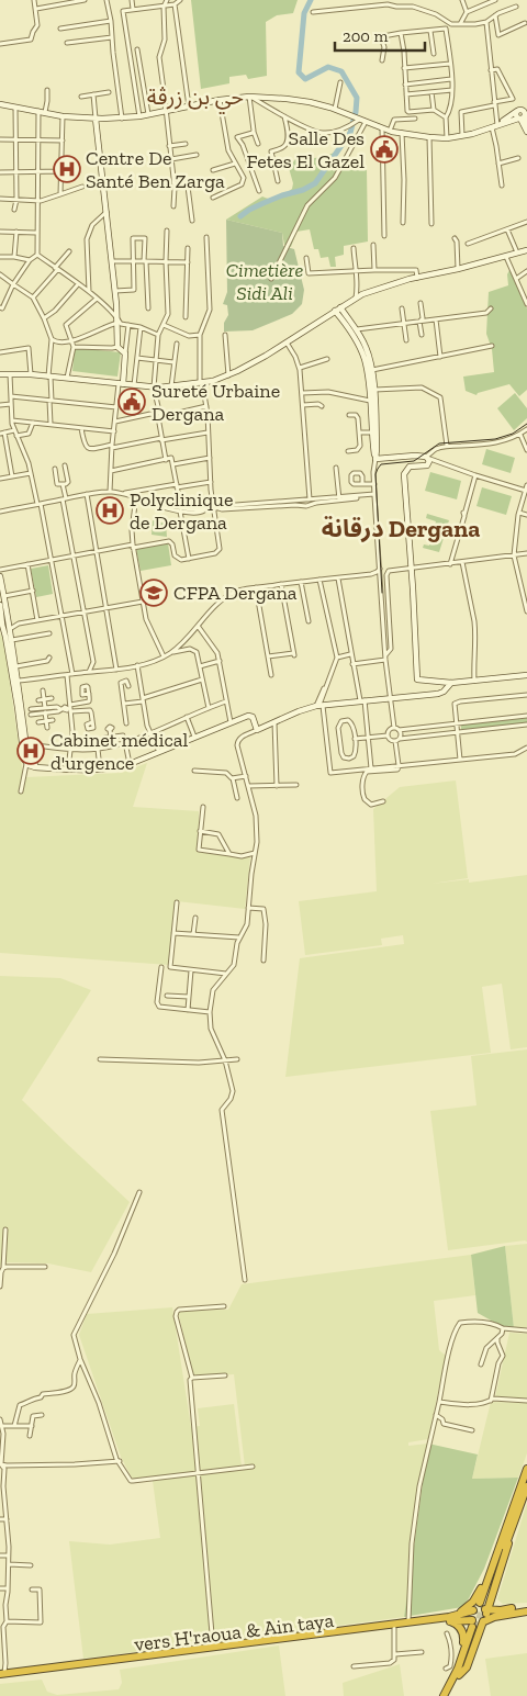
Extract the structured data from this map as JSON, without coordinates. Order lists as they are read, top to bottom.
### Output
{
  "streets": {
    "highway": ["vers H'raoua & Ain taya"]
  },
  "districts": ["حي بن زرڤة", "درقانة Dergana"],
  "parks": ["Cimetière Sidi Ali"],
  "places": {
    "public building": ["Salle Des Fetes El Gazel", "Sureté Urbaine Dergana"],
    "hospital": ["Centre De Santé Ben Zarga", "Polyclinique de Dergana", "Cabinet médical d'urgence"],
    "school or university": ["CFPA Dergana"]
  },
  "scale_bar": "200 m"
}
